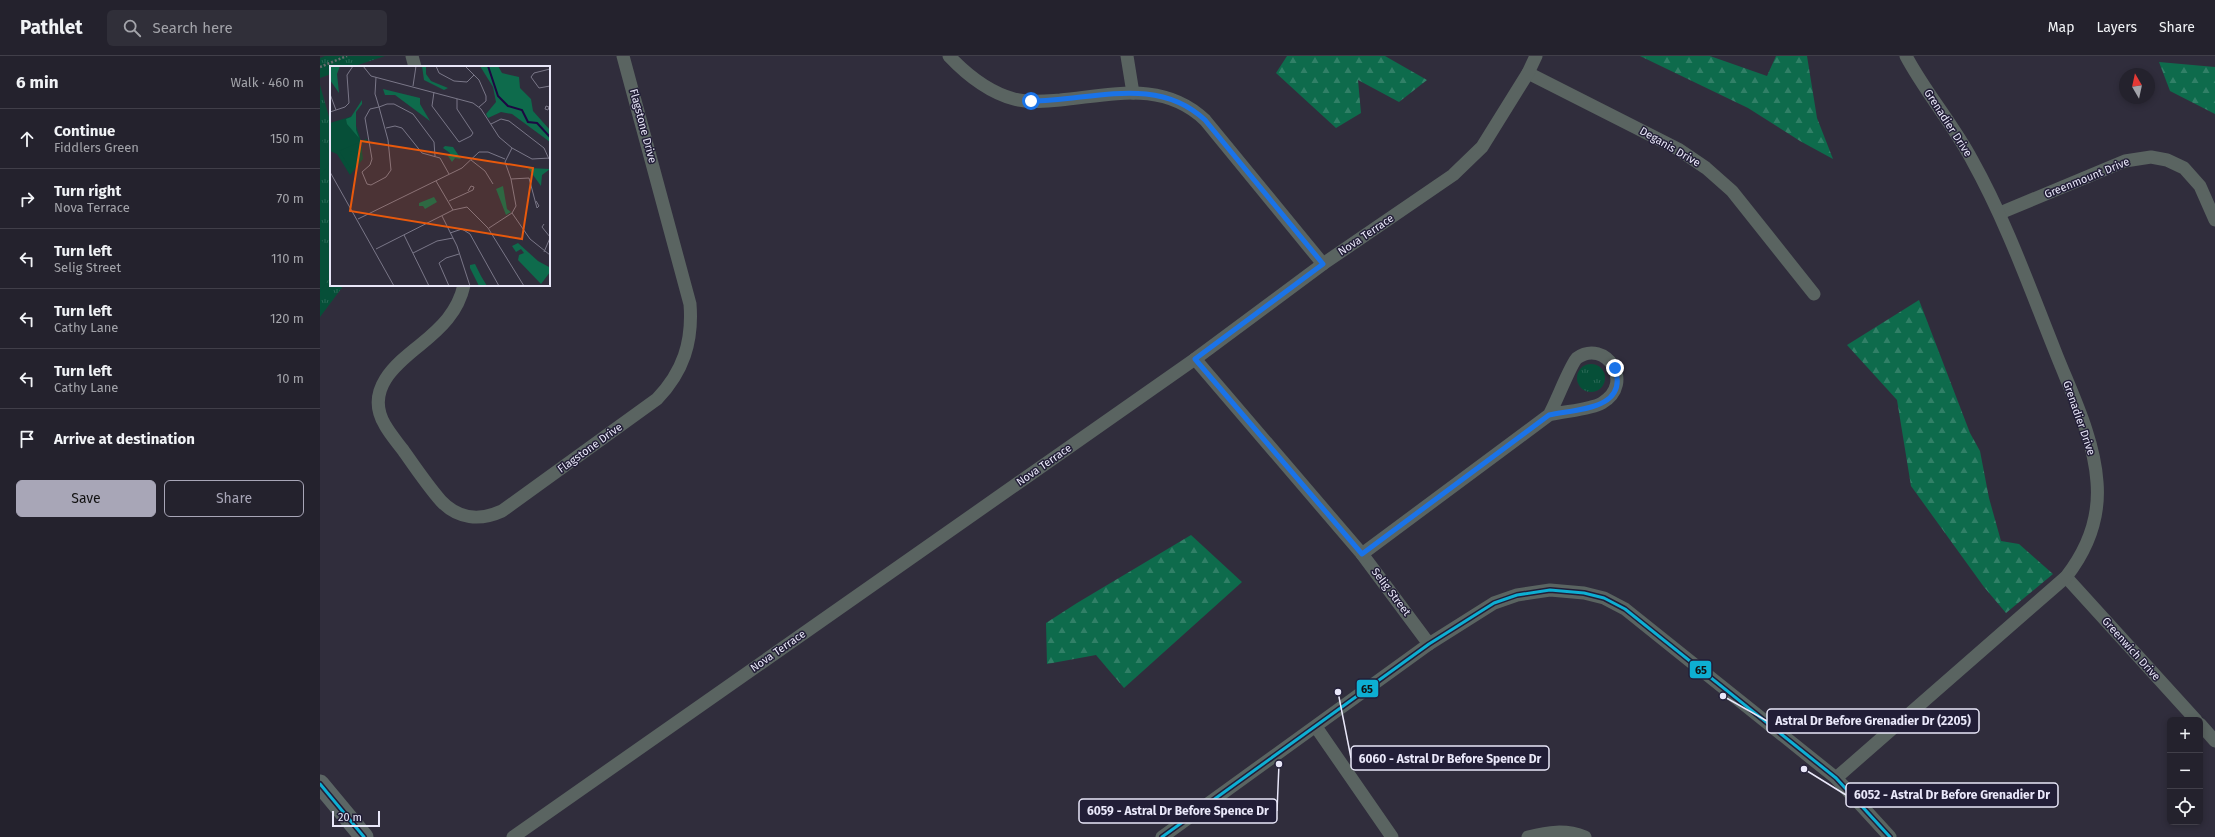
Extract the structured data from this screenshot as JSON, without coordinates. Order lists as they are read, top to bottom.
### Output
{
  "streets": {
    "street": [
      "Grenadier Drive",
      "Flagstone Drive",
      "Deganis Drive",
      "Greenmount Drive",
      "Nova Terrace",
      "Selig Street",
      "Greenwich Drive"
    ]
  },
  "crossings": [
    ["Grenadier Drive", "Greenmount Drive"],
    ["Grenadier Drive", "Greenwich Drive"],
    ["Deganis Drive", "Nova Terrace"],
    ["Nova Terrace", "Selig Street"]
  ],
  "places": [
    "6060 - Astral Dr Before Spence Dr",
    "Astral Dr Before Grenadier Dr (2205)",
    "6059 - Astral Dr Before Spence Dr",
    "6052 - Astral Dr Before Grenadier Dr"
  ],
  "lines": ["transit line 65"],
  "scale_bar": "20 m",
  "north": "top",
  "page": {
    "header": "Pathlet",
    "search": "Search here",
    "nav": ["Map", "Layers", "Share"],
    "heading": ["6 min", "Walk · 460 m"],
    "list": [
      ["Continue", "Fiddlers Green", "150 m"],
      ["Turn right", "Nova Terrace", "70 m"],
      ["Turn left", "Selig Street", "110 m"],
      ["Turn left", "Cathy Lane", "120 m"],
      ["Turn left", "Cathy Lane", "10 m"],
      "Arrive at destination"
    ],
    "buttons": ["Save", "Share"],
    "map_buttons": ["+", "−"],
    "scale": "20 m"
  }
}
